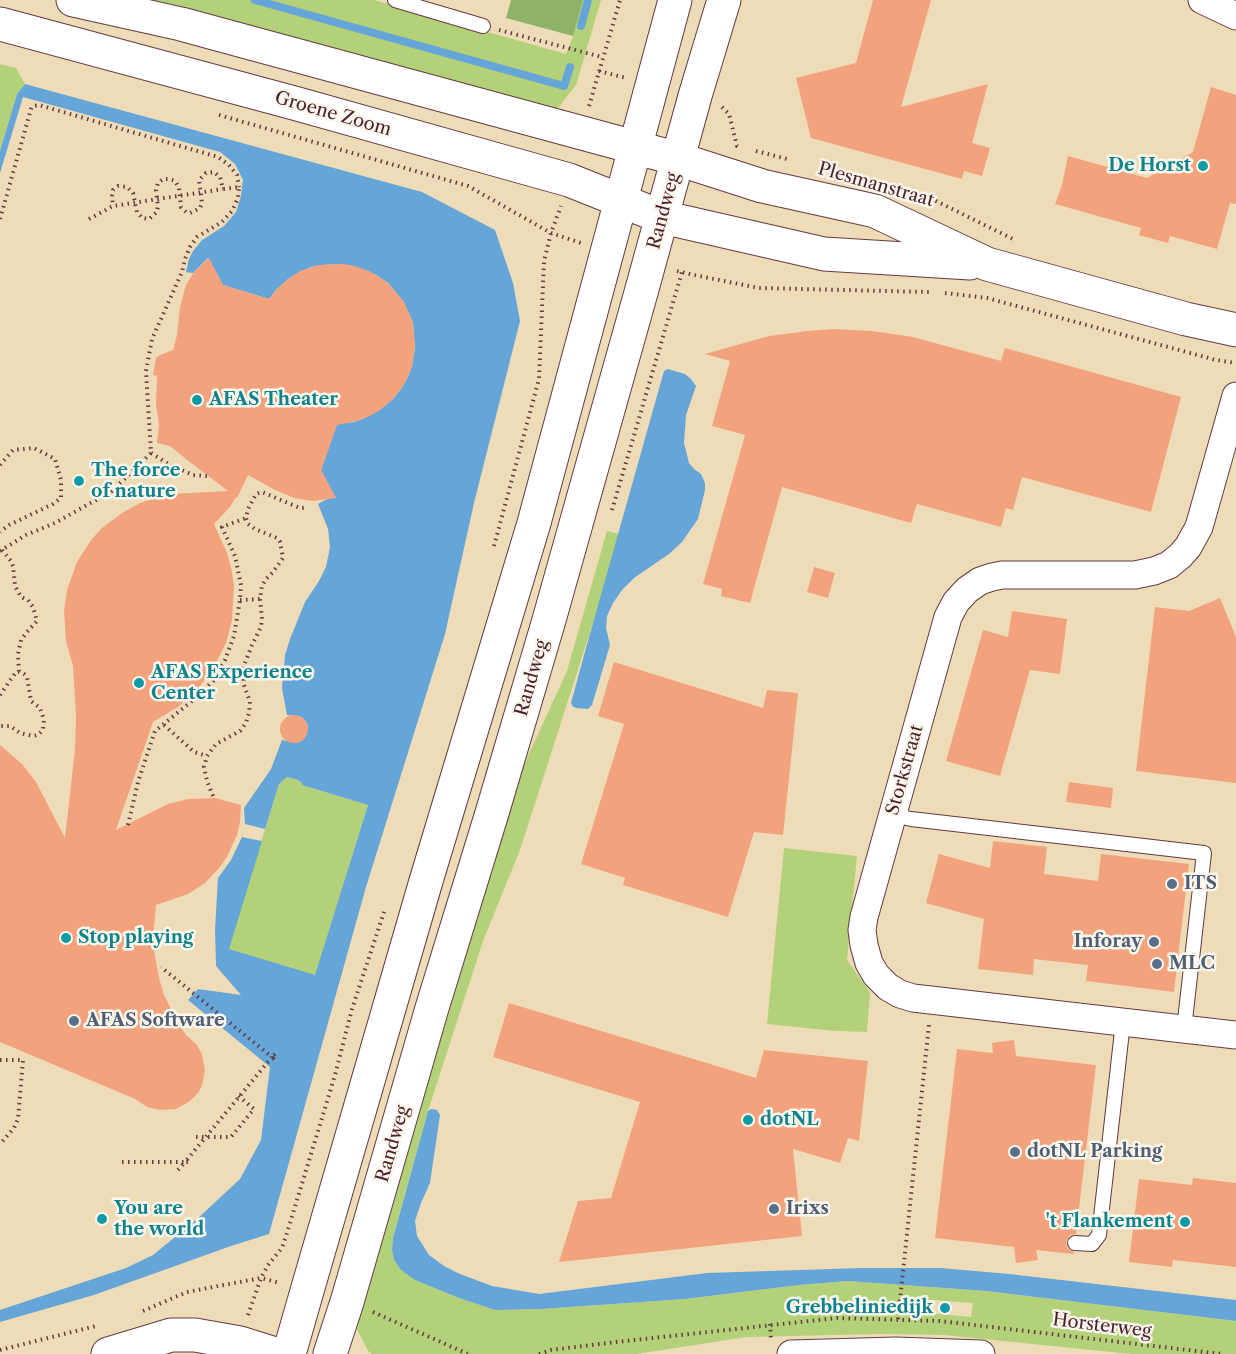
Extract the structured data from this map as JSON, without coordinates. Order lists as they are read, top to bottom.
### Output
{
  "streets": {
    "main road": ["Groene Zoom", "Plesmanstraat", "Randweg"],
    "street": ["Storkstraat"],
    "path": ["Horsterweg"]
  },
  "crossings": [
    ["Groene Zoom", "Plesmanstraat"],
    ["Groene Zoom", "Randweg"],
    ["Plesmanstraat", "Randweg"]
  ],
  "places": [
    "De Horst",
    "AFAS Theater",
    "The force of nature",
    "AFAS Experience Center",
    "ITS",
    "Stop playing",
    "Inforay",
    "MLC",
    "AFAS Software",
    "dotNL",
    "dotNL Parking",
    "Irixs",
    "You are the world",
    "'t Flankement",
    "Grebbeliniedijk"
  ]
}
